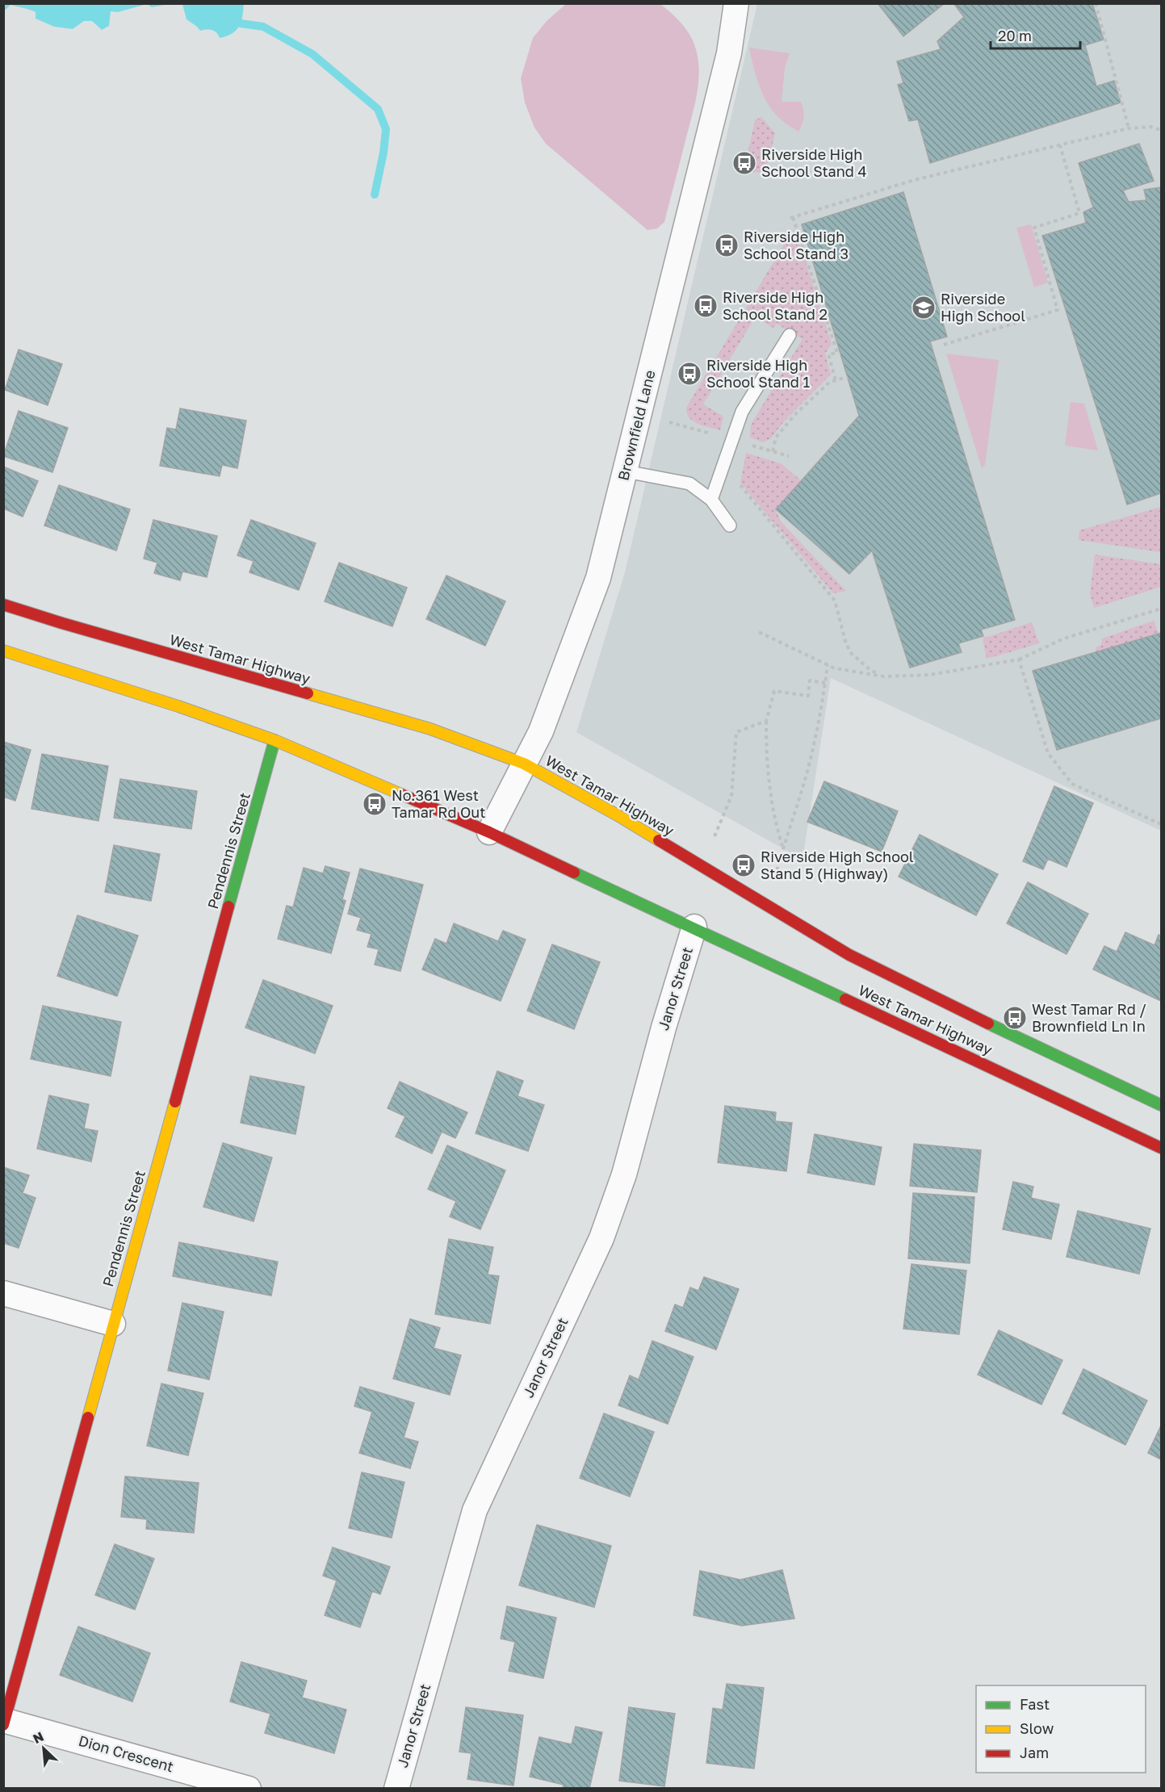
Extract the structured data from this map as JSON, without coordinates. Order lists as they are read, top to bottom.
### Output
{
  "streets": {
    "main road": ["West Tamar Highway", "Pendennis Street"],
    "street": ["Brownfield Lane", "Janor Street", "Dion Crescent"]
  },
  "crossings": [
    ["Brownfield Lane", "West Tamar Highway"],
    ["West Tamar Highway", "Pendennis Street"],
    ["West Tamar Highway", "Janor Street"],
    ["Pendennis Street", "Dion Crescent"]
  ],
  "places": {
    "bus stop": [
      "Riverside High School Stand 4",
      "Riverside High School Stand 3",
      "Riverside High School Stand 2",
      "Riverside High School Stand 1",
      "No.361 West Tamar Rd Out",
      "Riverside High School Stand 5 (Highway)",
      "West Tamar Rd / Brownfield Ln In"
    ],
    "school or university": ["Riverside High School"]
  },
  "legend": ["Fast", "Slow", "Jam"],
  "scale_bar": "20 m",
  "north": "top left"
}
